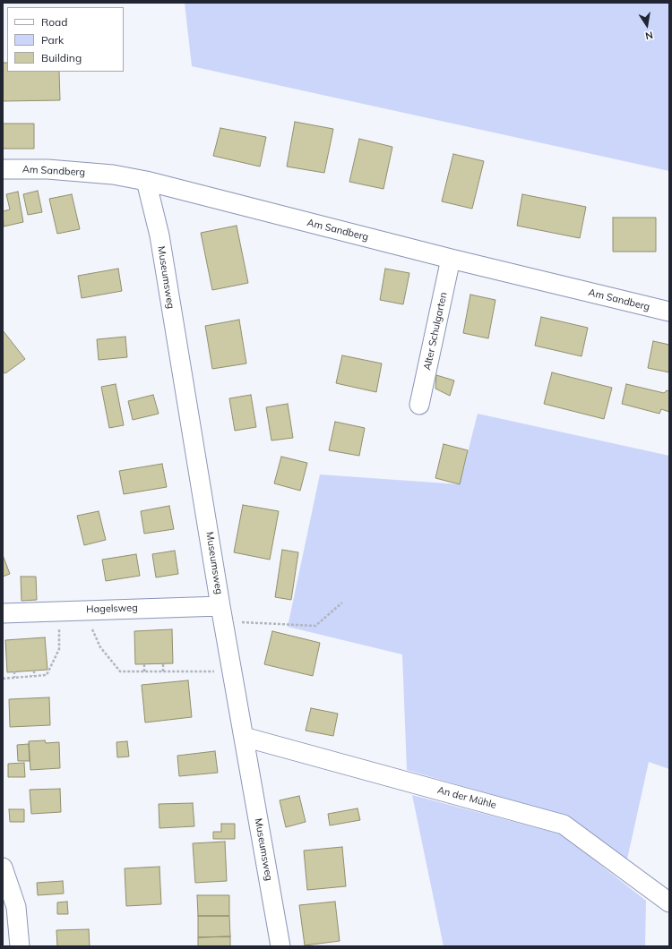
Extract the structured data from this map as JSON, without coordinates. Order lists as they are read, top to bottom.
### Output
{
  "streets": {
    "street": [
      "Am Sandberg",
      "Museumsweg",
      "Alter Schulgarten",
      "Hagelsweg",
      "An der Mühle"
    ]
  },
  "crossings": [
    ["Am Sandberg", "Museumsweg"],
    ["Am Sandberg", "Alter Schulgarten"],
    ["Museumsweg", "Hagelsweg"],
    ["Museumsweg", "An der Mühle"]
  ],
  "legend": ["Road", "Park", "Building"],
  "north": "bottom"
}
